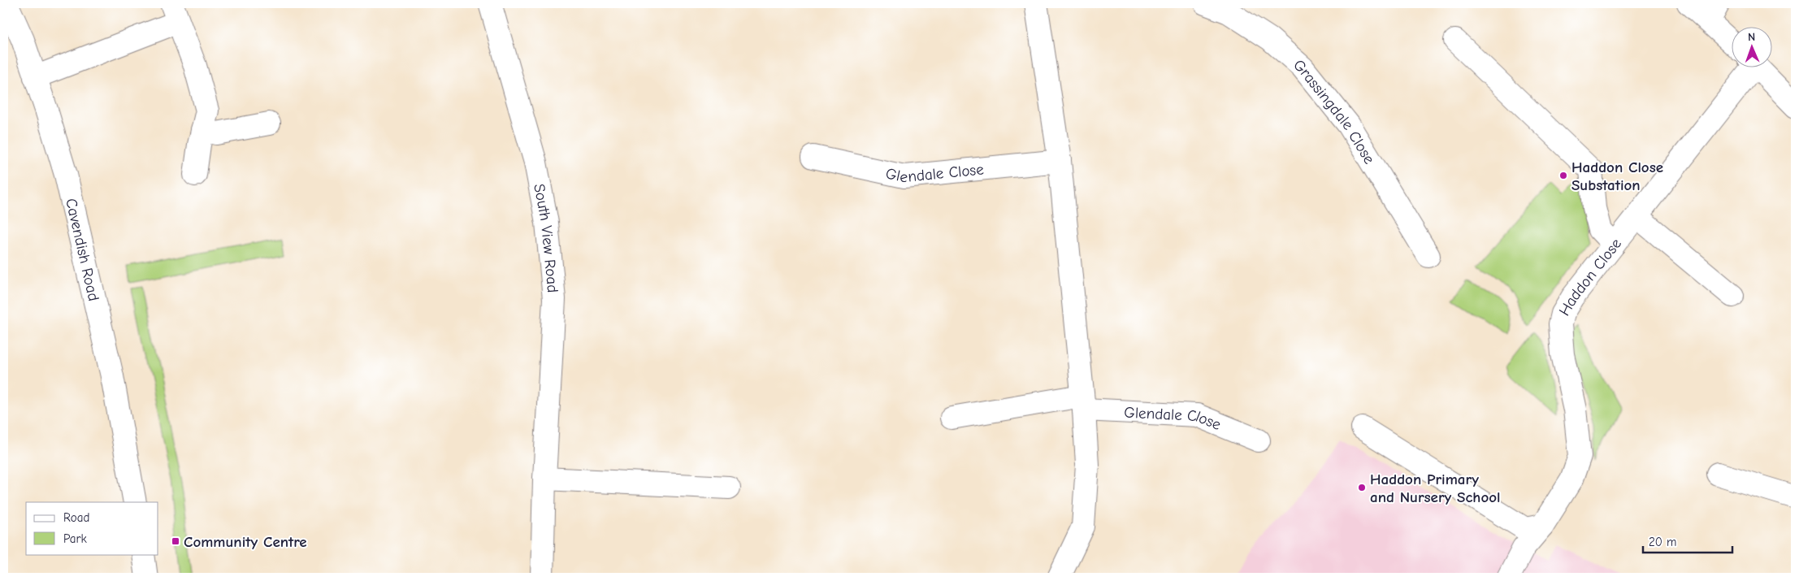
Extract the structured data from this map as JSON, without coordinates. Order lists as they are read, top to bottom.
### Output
{
  "streets": {
    "street": [
      "Grassingdale Close",
      "Glendale Close",
      "South View Road",
      "Cavendish Road",
      "Haddon Close"
    ]
  },
  "places": {
    "other": ["Haddon Close Substation", "Haddon Primary and Nursery School"],
    "transit": ["Community Centre"]
  },
  "legend": ["Road", "Park"],
  "scale_bar": "20 m",
  "north": "top"
}
